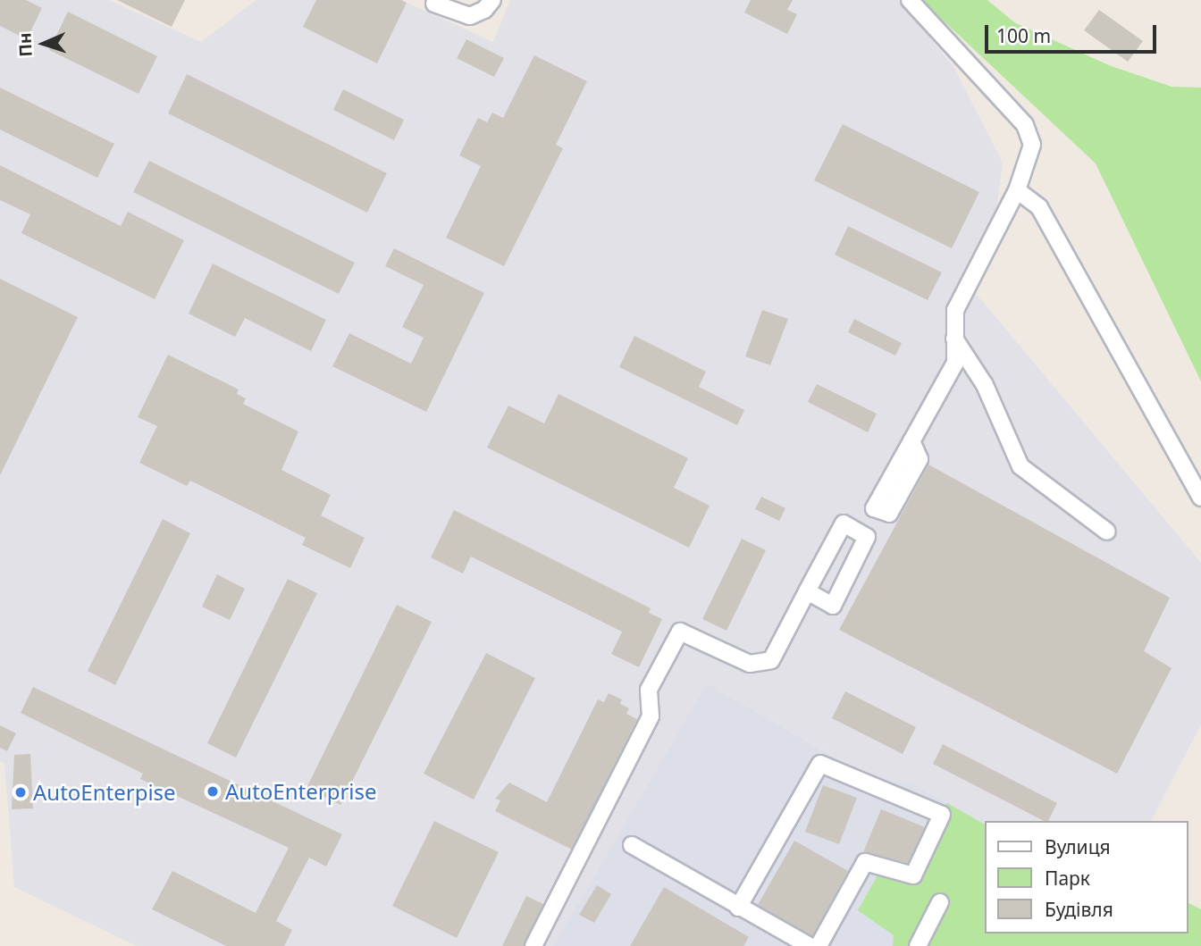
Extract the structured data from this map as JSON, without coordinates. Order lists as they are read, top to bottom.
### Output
{
  "places": ["AutoEnterprise", "AutoEnterpise"],
  "legend": ["Вулиця", "Парк", "Будівля"],
  "scale_bar": "100 m",
  "north": "left"
}
